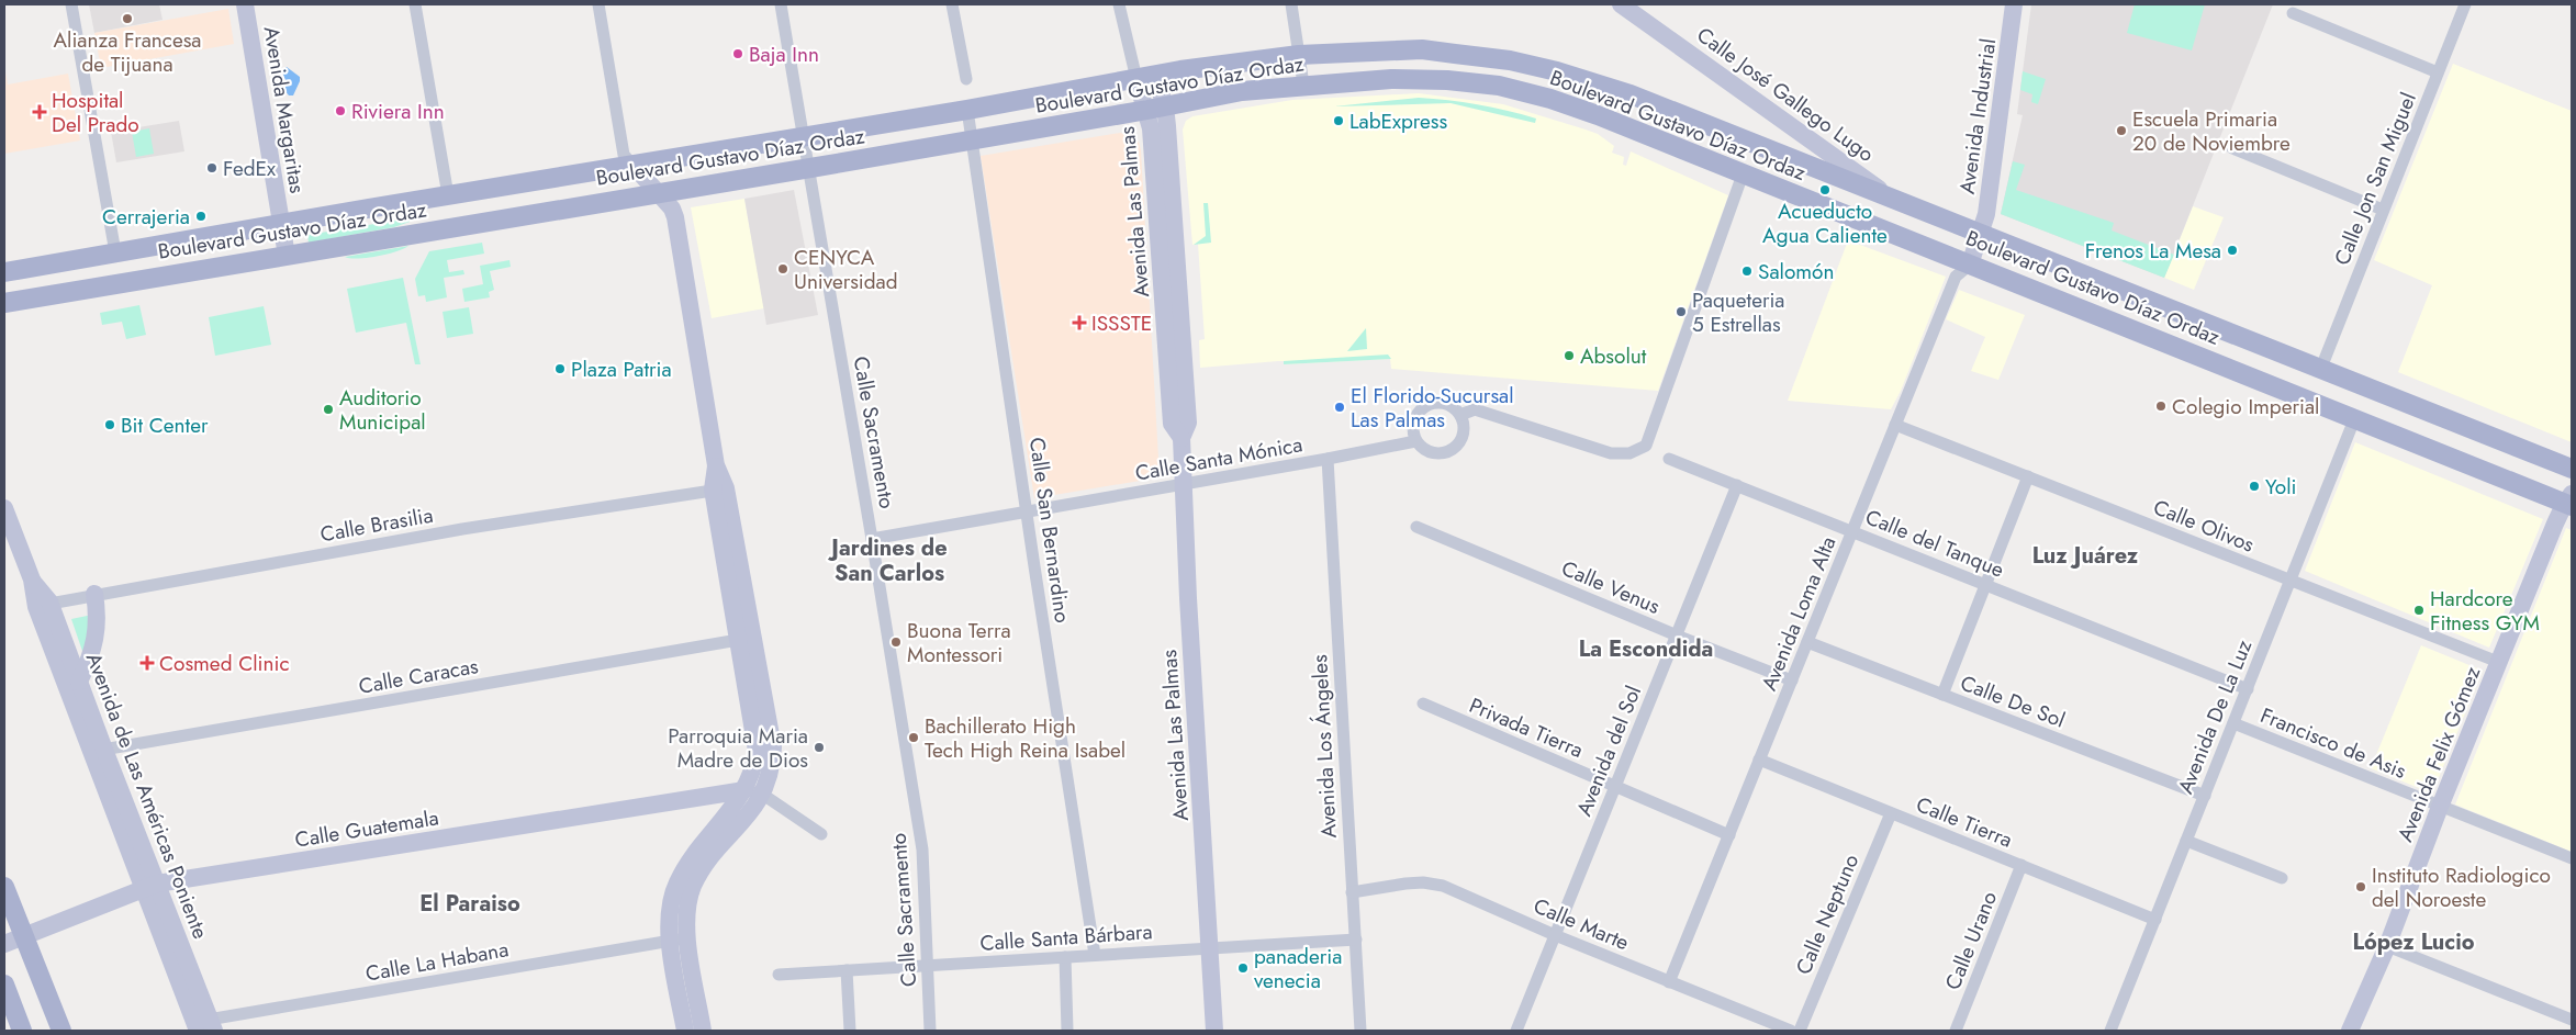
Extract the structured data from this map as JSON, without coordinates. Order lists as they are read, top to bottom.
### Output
{
  "streets": {
    "main road": ["Boulevard Gustavo Díaz Ordaz"],
    "street": [
      "Calle José Gallego Lugo",
      "Avenida Margaritas",
      "Avenida Industrial",
      "Calle Jon San Miguel",
      "Avenida Las Palmas",
      "Calle Sacramento",
      "Calle Santa Mónica",
      "Calle Brasilia",
      "Calle Olivos",
      "Calle San Bernardino",
      "Calle del Tanque",
      "Calle Venus",
      "Avenida Loma Alta",
      "Calle Caracas",
      "Calle De Sol",
      "Avenida De La Luz",
      "Privada Tierra",
      "Francisco de Asis",
      "Avenida Los Ángeles",
      "Avenida del Sol",
      "Avenida Felix Gómez",
      "Avenida de Las Américas Poniente",
      "Calle Tierra",
      "Calle Guatemala",
      "Calle Neptuno",
      "Calle Marte",
      "Calle Santa Bárbara",
      "Calle Urano",
      "Calle La Habana"
    ]
  },
  "crossings": [
    ["Boulevard Gustavo Díaz Ordaz", "Calle José Gallego Lugo"],
    ["Boulevard Gustavo Díaz Ordaz", "Avenida Margaritas"],
    ["Boulevard Gustavo Díaz Ordaz", "Avenida Industrial"],
    ["Boulevard Gustavo Díaz Ordaz", "Calle Jon San Miguel"],
    ["Boulevard Gustavo Díaz Ordaz", "Avenida Las Palmas"],
    ["Boulevard Gustavo Díaz Ordaz", "Calle Sacramento"],
    ["Boulevard Gustavo Díaz Ordaz", "Calle San Bernardino"],
    ["Boulevard Gustavo Díaz Ordaz", "Avenida Loma Alta"],
    ["Boulevard Gustavo Díaz Ordaz", "Avenida De La Luz"],
    ["Boulevard Gustavo Díaz Ordaz", "Avenida Felix Gómez"],
    ["Avenida Industrial", "Avenida Loma Alta"],
    ["Avenida Las Palmas", "Calle Santa Mónica"],
    ["Avenida Las Palmas", "Calle Santa Bárbara"],
    ["Calle Sacramento", "Calle Santa Mónica"],
    ["Calle Sacramento", "Calle Santa Bárbara"],
    ["Calle Santa Mónica", "Calle San Bernardino"],
    ["Calle Santa Mónica", "Avenida Los Ángeles"],
    ["Calle Brasilia", "Avenida de Las Américas Poniente"],
    ["Calle Olivos", "Avenida Loma Alta"],
    ["Calle Olivos", "Avenida De La Luz"],
    ["Calle Olivos", "Avenida Felix Gómez"],
    ["Calle San Bernardino", "Calle Santa Bárbara"],
    ["Calle del Tanque", "Avenida Loma Alta"],
    ["Calle del Tanque", "Avenida De La Luz"],
    ["Calle del Tanque", "Avenida del Sol"],
    ["Calle Venus", "Avenida Loma Alta"],
    ["Calle Venus", "Avenida del Sol"],
    ["Avenida Loma Alta", "Calle De Sol"],
    ["Avenida Loma Alta", "Calle Tierra"],
    ["Avenida Loma Alta", "Calle Marte"],
    ["Calle Caracas", "Avenida de Las Américas Poniente"],
    ["Calle De Sol", "Avenida De La Luz"],
    ["Avenida De La Luz", "Francisco de Asis"],
    ["Avenida De La Luz", "Calle Tierra"],
    ["Privada Tierra", "Avenida del Sol"],
    ["Francisco de Asis", "Avenida Felix Gómez"],
    ["Avenida Los Ángeles", "Calle Marte"],
    ["Avenida Los Ángeles", "Calle Santa Bárbara"],
    ["Avenida del Sol", "Calle Marte"],
    ["Avenida de Las Américas Poniente", "Calle Guatemala"],
    ["Avenida de Las Américas Poniente", "Calle La Habana"],
    ["Calle Tierra", "Calle Neptuno"],
    ["Calle Tierra", "Calle Urano"]
  ],
  "districts": [
    "Jardines de San Carlos",
    "Luz Juárez",
    "La Escondida",
    "El Paraiso",
    "López Lucio"
  ],
  "places": {
    "other": [
      "Alianza Francesa de Tijuana",
      "Baja Inn",
      "Riviera Inn",
      "LabExpress",
      "Escuela Primaria 20 de Noviembre",
      "FedEx",
      "Acueducto Agua Caliente",
      "Cerrajeria",
      "Frenos La Mesa",
      "CENYCA Universidad",
      "Salomón",
      "Paqueteria 5 Estrellas",
      "Absolut",
      "Plaza Patria",
      "Colegio Imperial",
      "El Florido-Sucursal Las Palmas",
      "Auditorio Municipal",
      "Bit Center",
      "Yoli",
      "Hardcore Fitness GYM",
      "Buona Terra Montessori",
      "Bachillerato High Tech High Reina Isabel",
      "Parroquia Maria Madre de Dios",
      "Instituto Radiologico del Noroeste",
      "panaderia venecia"
    ],
    "health": ["Hospital Del Prado", "ISSSTE", "Cosmed Clinic"]
  }
}
